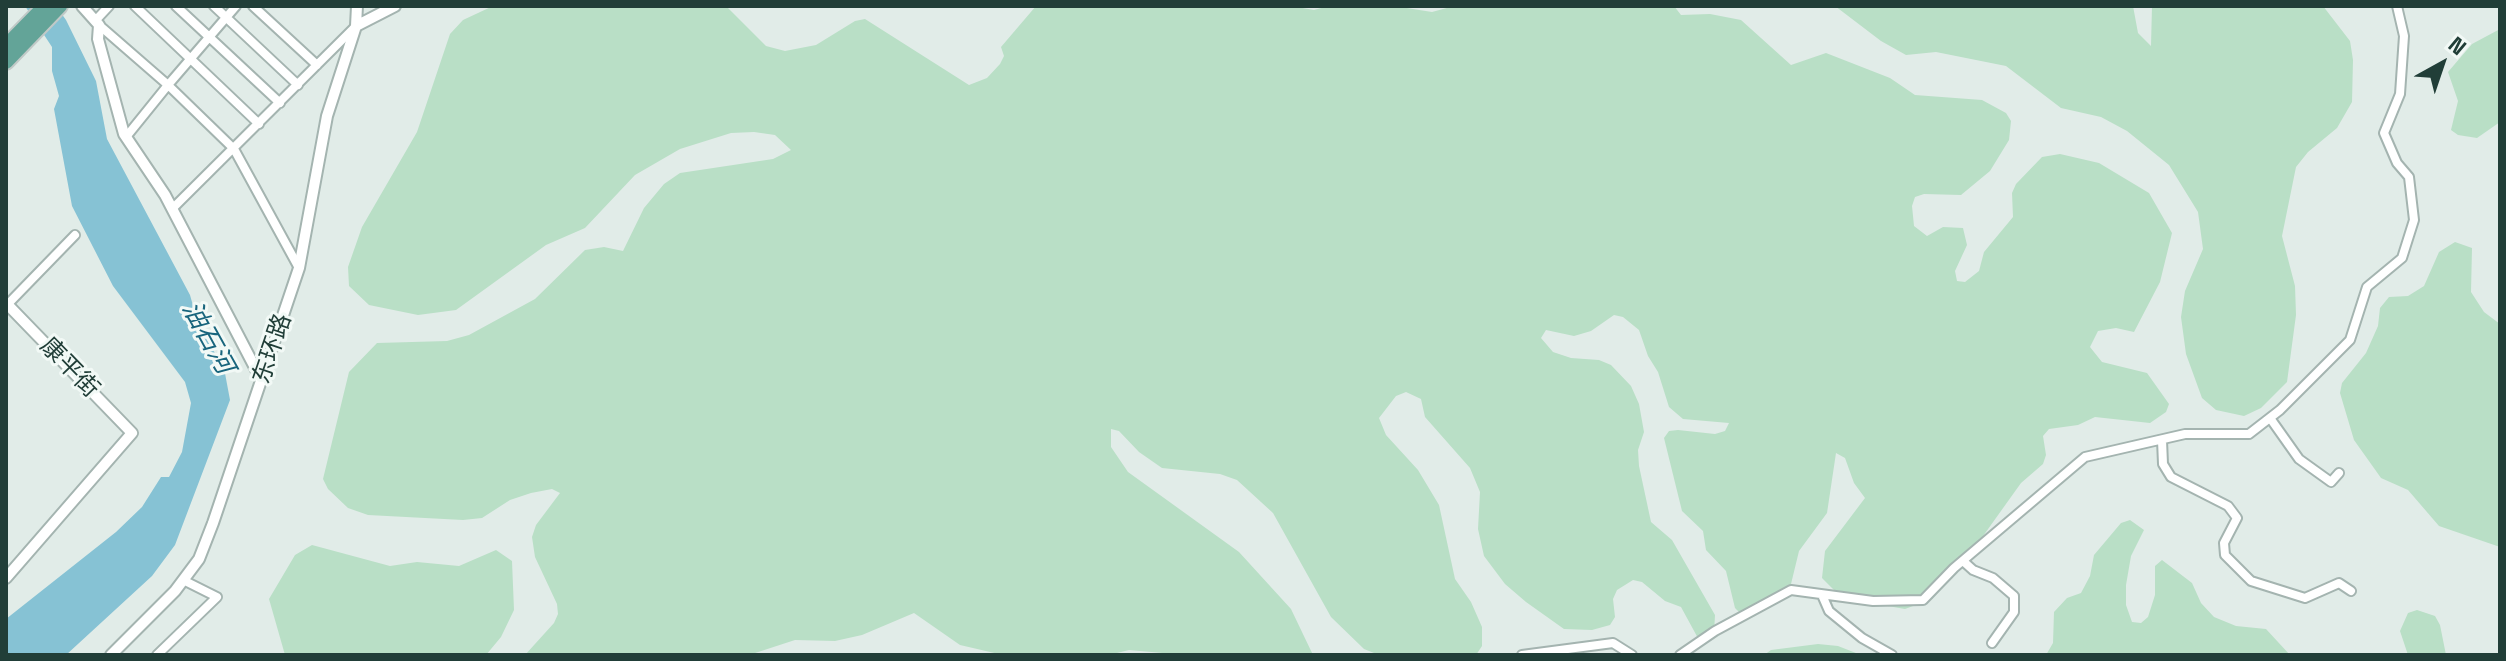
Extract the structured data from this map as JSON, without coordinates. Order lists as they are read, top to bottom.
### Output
{
  "streets": {
    "street": ["东环路", "康平街"]
  },
  "water": ["油石河"],
  "north": "top right"
}
